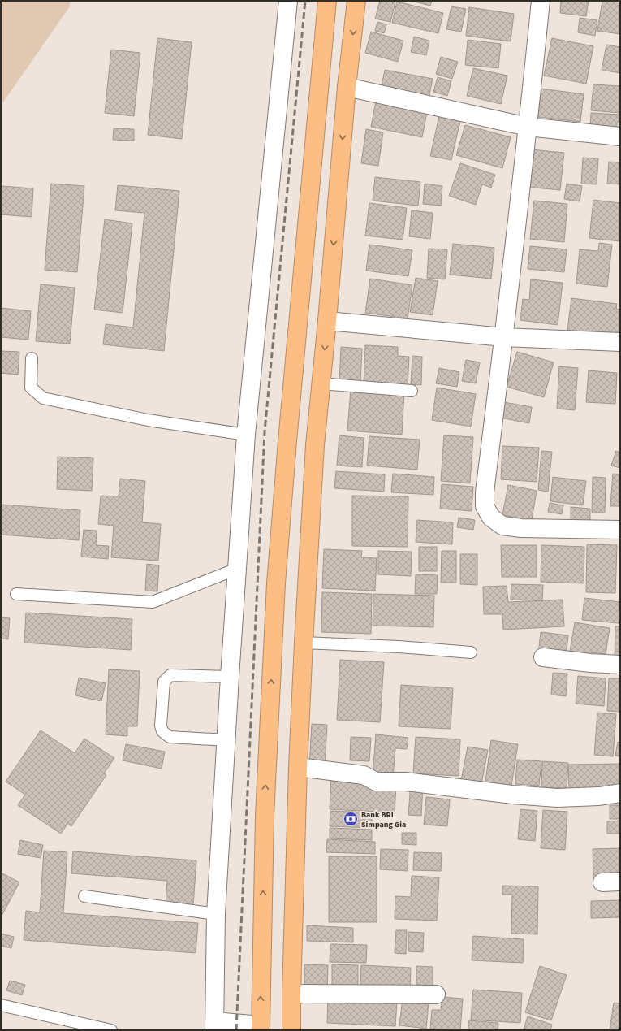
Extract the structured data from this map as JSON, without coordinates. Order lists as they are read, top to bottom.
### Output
{
  "places": {
    "bank": ["Bank BRI Simpang Gia"]
  }
}
